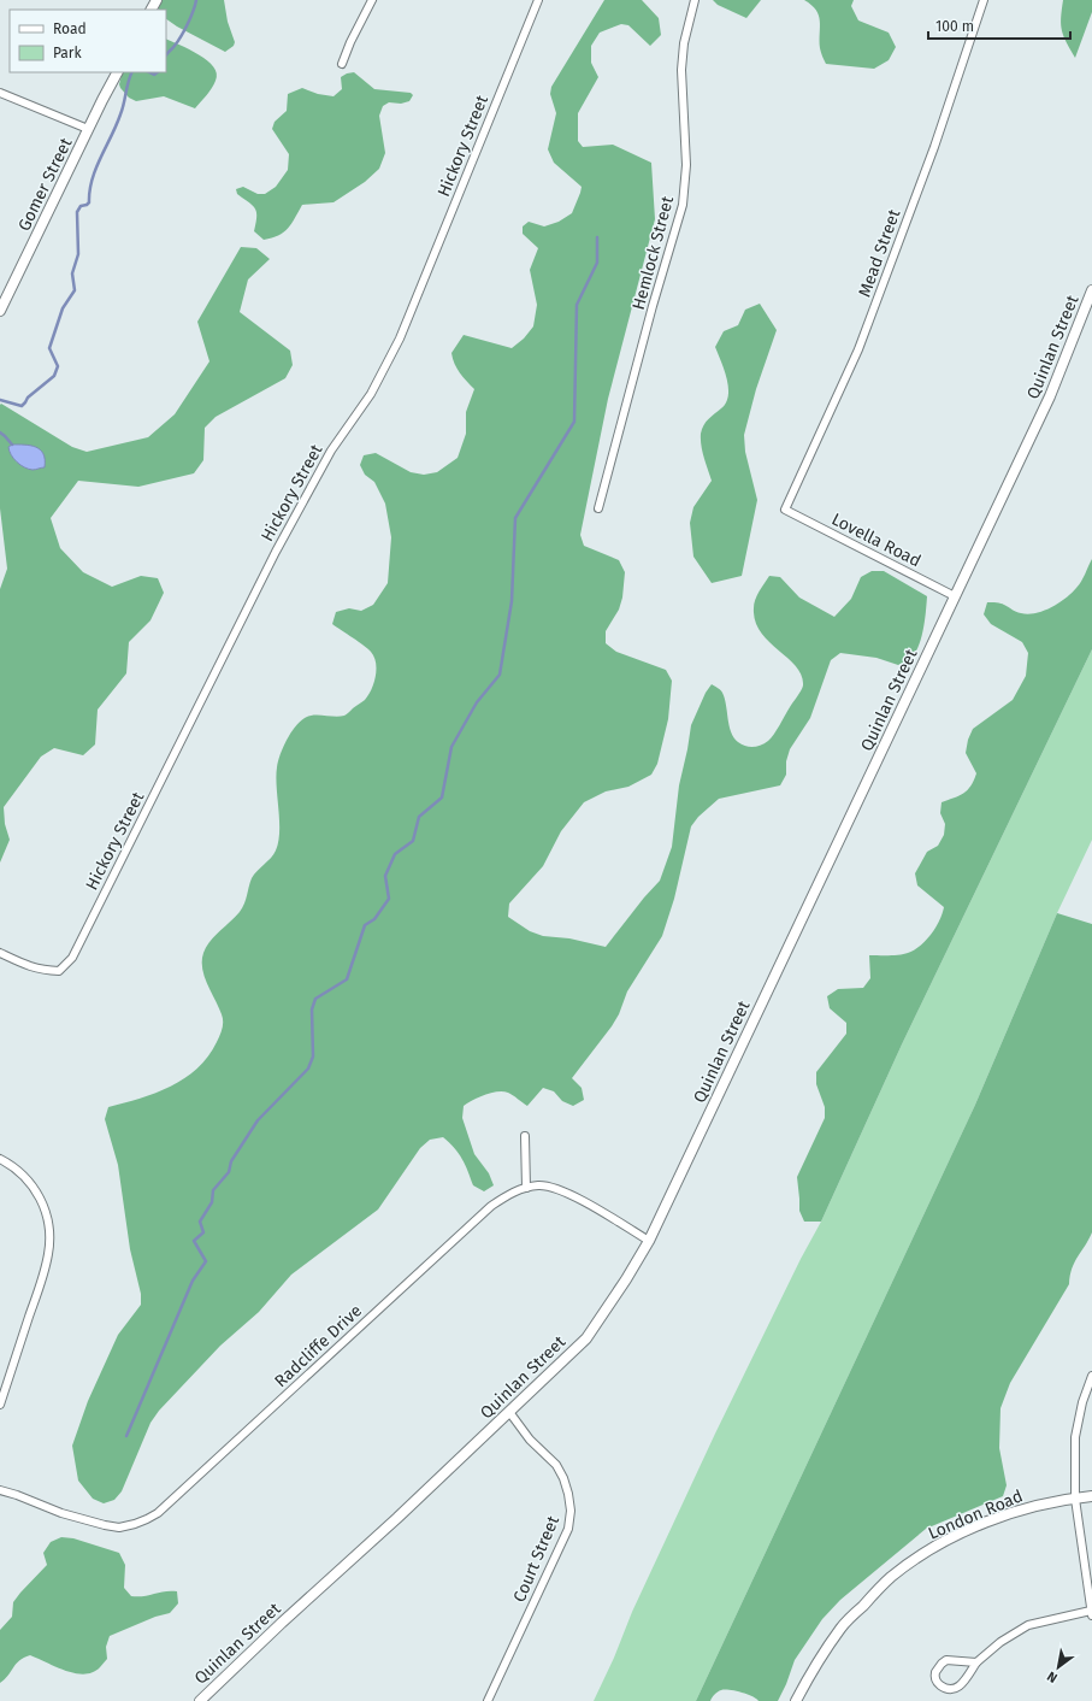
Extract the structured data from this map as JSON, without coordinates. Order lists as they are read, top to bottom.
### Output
{
  "streets": {
    "street": [
      "Hickory Street",
      "Gomer Street",
      "Hemlock Street",
      "Mead Street",
      "Quinlan Street",
      "Lovella Road",
      "Radcliffe Drive",
      "London Road",
      "Court Street"
    ]
  },
  "crossings": [
    ["Mead Street", "Lovella Road"],
    ["Quinlan Street", "Lovella Road"],
    ["Quinlan Street", "Radcliffe Drive"],
    ["Quinlan Street", "Court Street"]
  ],
  "legend": ["Road", "Park"],
  "scale_bar": "100 m",
  "north": "bottom left"
}
